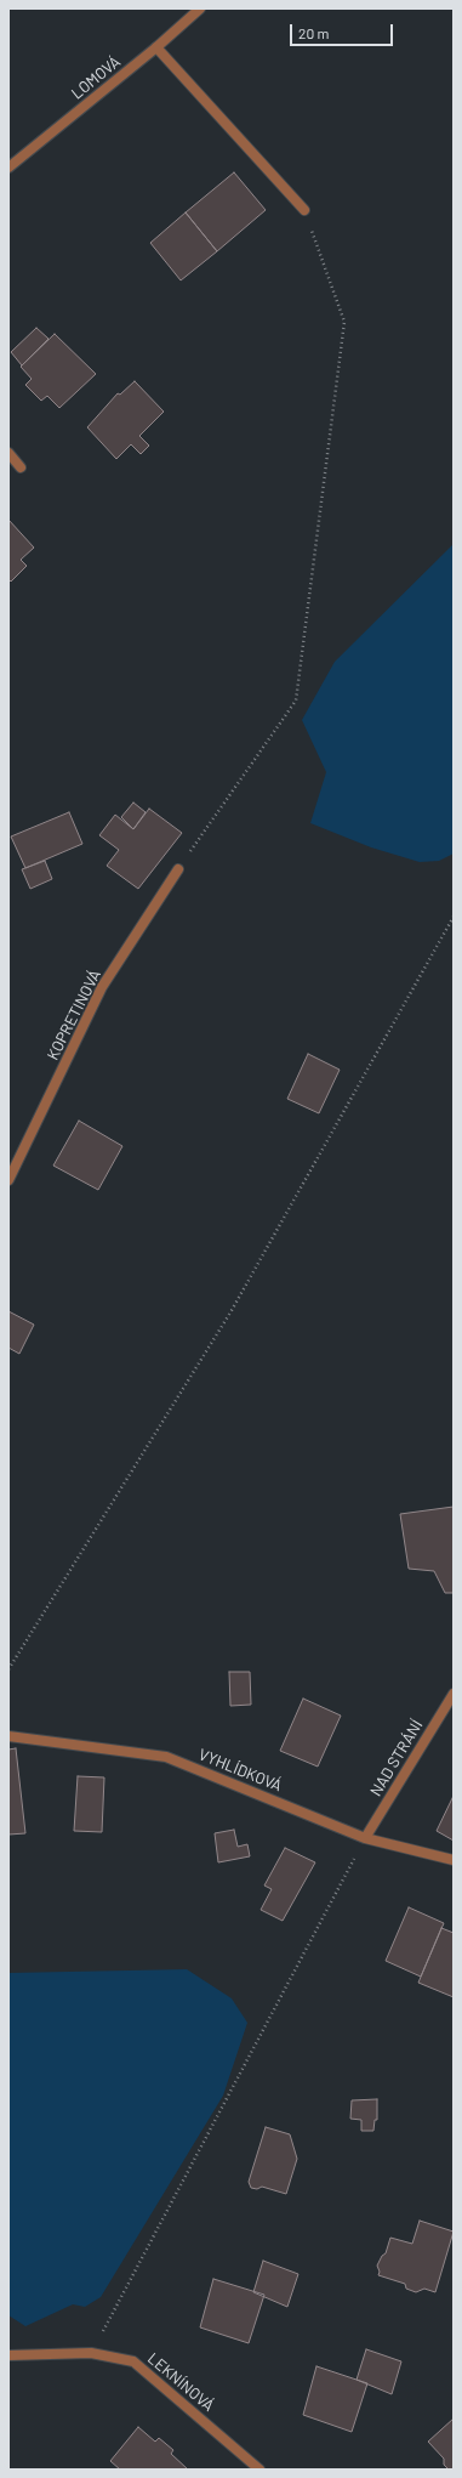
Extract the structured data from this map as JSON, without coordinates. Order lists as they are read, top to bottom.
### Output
{
  "streets": {
    "street": [
      "LOMOVÁ",
      "KOPRETINOVÁ",
      "NAD STRÁNÍ",
      "VYHLÍDKOVÁ",
      "LEKNÍNOVÁ"
    ]
  },
  "crossings": [
    ["NAD STRÁNÍ", "VYHLÍDKOVÁ"]
  ],
  "scale_bar": "20 m"
}
